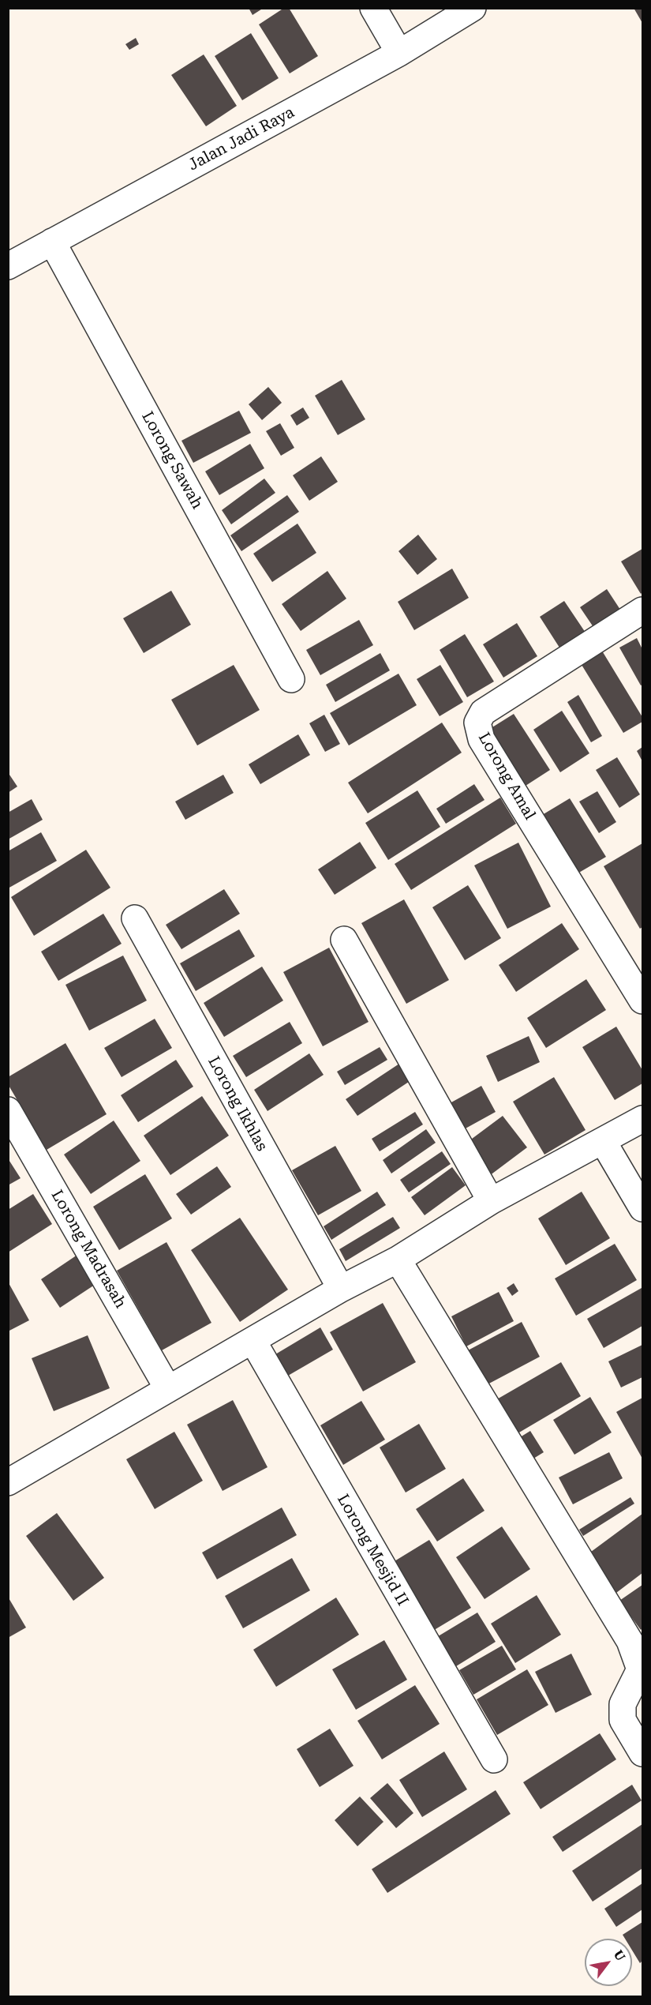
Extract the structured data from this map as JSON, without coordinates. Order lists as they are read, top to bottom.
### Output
{
  "streets": {
    "street": [
      "Jalan Jadi Raya",
      "Lorong Sawah",
      "Lorong Amal",
      "Lorong Ikhlas",
      "Lorong Madrasah",
      "Lorong Mesjid II"
    ]
  },
  "crossings": [
    ["Jalan Jadi Raya", "Lorong Sawah"]
  ],
  "north": "top right"
}
